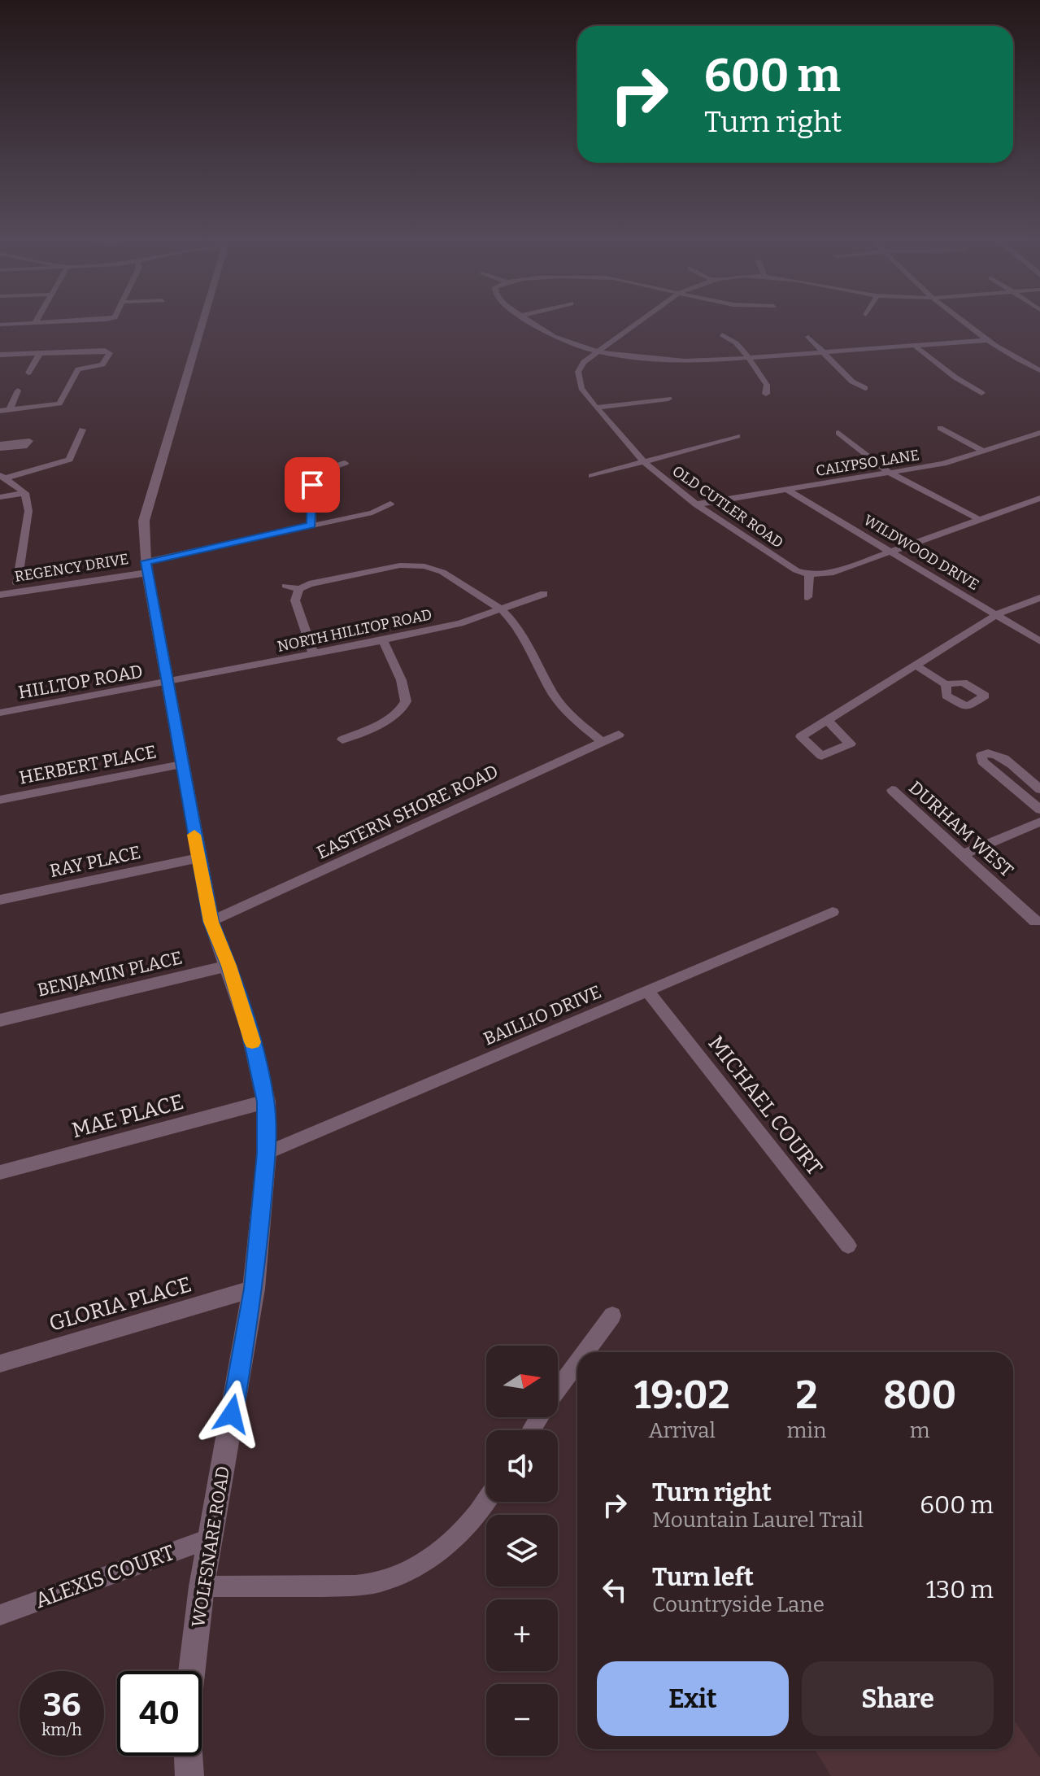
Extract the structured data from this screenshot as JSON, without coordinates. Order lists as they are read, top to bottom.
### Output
{
  "streets": {
    "street": [
      "CALYPSO LANE",
      "OLD CUTLER ROAD",
      "WILDWOOD DRIVE",
      "REGENCY DRIVE",
      "NORTH HILLTOP ROAD",
      "HILLTOP ROAD",
      "HERBERT PLACE",
      "EASTERN SHORE ROAD",
      "DURHAM WEST",
      "RAY PLACE",
      "BENJAMIN PLACE",
      "BAILLIO DRIVE",
      "MICHAEL COURT",
      "MAE PLACE",
      "GLORIA PLACE",
      "WOLFSNARE ROAD",
      "ALEXIS COURT"
    ]
  },
  "crossings": [
    ["CALYPSO LANE", "OLD CUTLER ROAD"],
    ["CALYPSO LANE", "WILDWOOD DRIVE"],
    ["REGENCY DRIVE", "WOLFSNARE ROAD"],
    ["NORTH HILLTOP ROAD", "HILLTOP ROAD"],
    ["NORTH HILLTOP ROAD", "WOLFSNARE ROAD"],
    ["HILLTOP ROAD", "WOLFSNARE ROAD"],
    ["HERBERT PLACE", "WOLFSNARE ROAD"],
    ["EASTERN SHORE ROAD", "WOLFSNARE ROAD"],
    ["RAY PLACE", "WOLFSNARE ROAD"],
    ["BENJAMIN PLACE", "WOLFSNARE ROAD"],
    ["BAILLIO DRIVE", "MICHAEL COURT"],
    ["BAILLIO DRIVE", "WOLFSNARE ROAD"],
    ["MAE PLACE", "WOLFSNARE ROAD"],
    ["GLORIA PLACE", "WOLFSNARE ROAD"],
    ["WOLFSNARE ROAD", "ALEXIS COURT"]
  ],
  "north": "right",
  "page": {
    "turn": ["600 m", "Turn right"],
    "map_buttons": ["+", "−"],
    "eta": [
      "19:02",
      "Arrival",
      "2",
      "min",
      "800",
      "m"
    ],
    "list": [
      {
        "name": "Turn right",
        "note": "Mountain Laurel Trail",
        "value": "600 m"
      },
      {
        "name": "Turn left",
        "note": "Countryside Lane",
        "value": "130 m"
      }
    ],
    "buttons": ["Exit", "Share"],
    "speed": "36 km/h",
    "limit": "40"
  }
}
